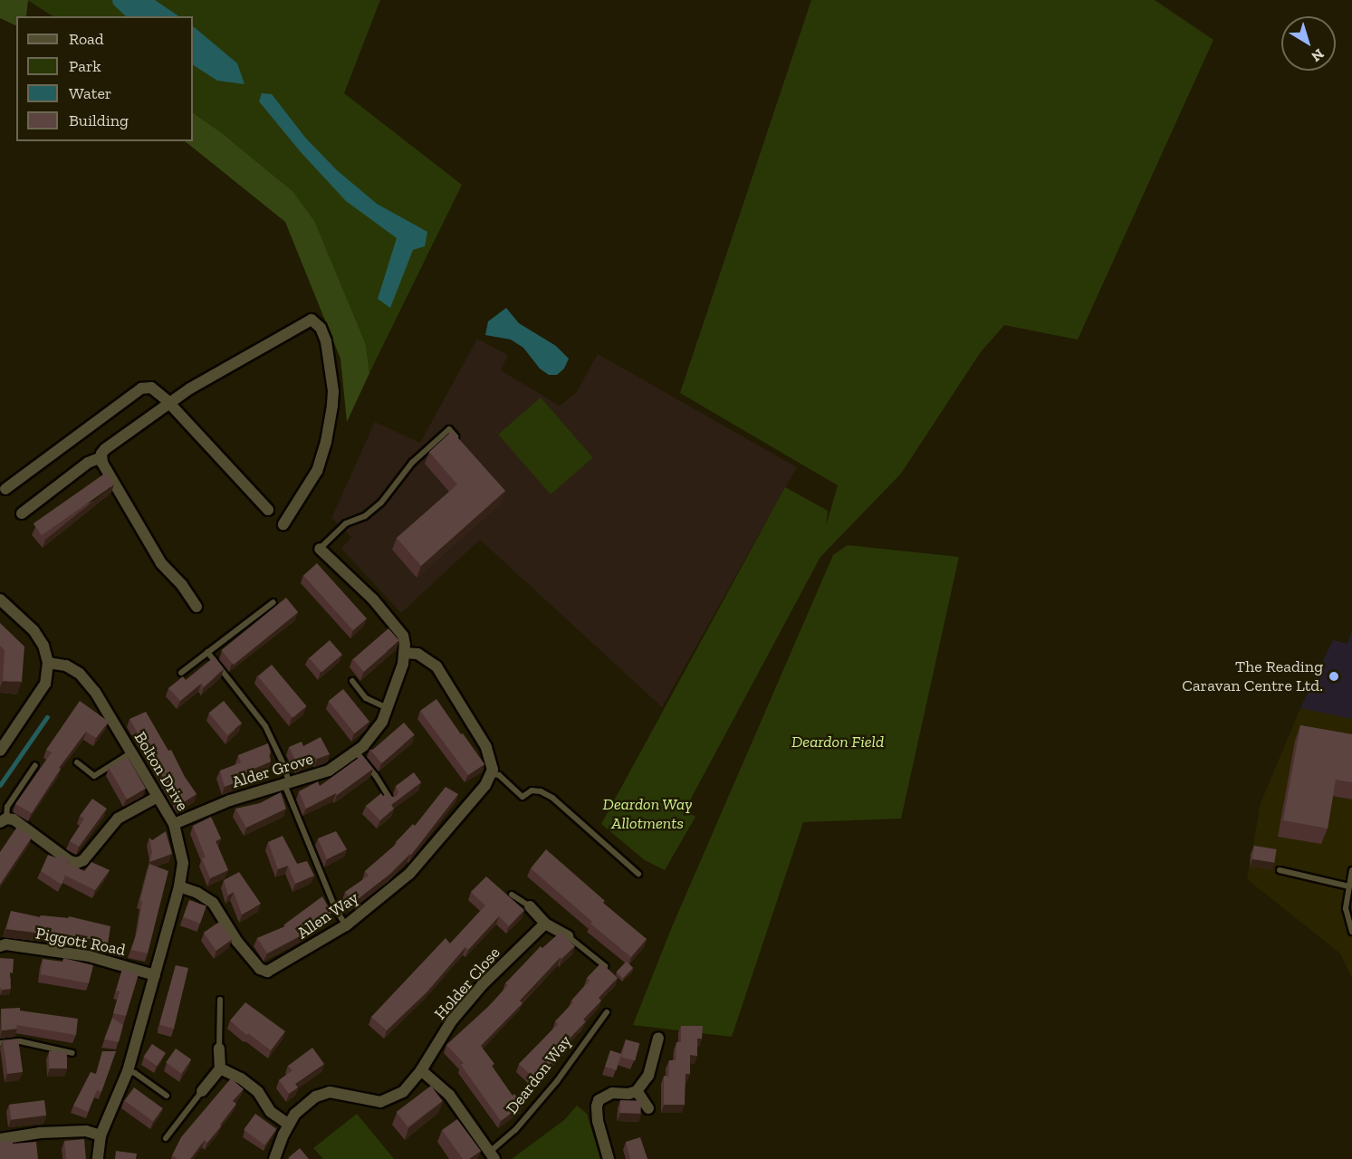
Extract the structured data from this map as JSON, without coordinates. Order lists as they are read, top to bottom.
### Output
{
  "streets": {
    "street": [
      "Alder Grove",
      "Bolton Drive",
      "Allen Way",
      "Piggott Road",
      "Holder Close",
      "Deardon Way"
    ]
  },
  "crossings": [
    ["Alder Grove", "Bolton Drive"],
    ["Bolton Drive", "Allen Way"],
    ["Bolton Drive", "Piggott Road"],
    ["Holder Close", "Deardon Way"]
  ],
  "parks": ["Deardon Field", "Deardon Way Allotments"],
  "places": ["The Reading Caravan Centre Ltd."],
  "legend": [
    "Road",
    "Park",
    "Water",
    "Building"
  ],
  "north": "bottom right"
}
